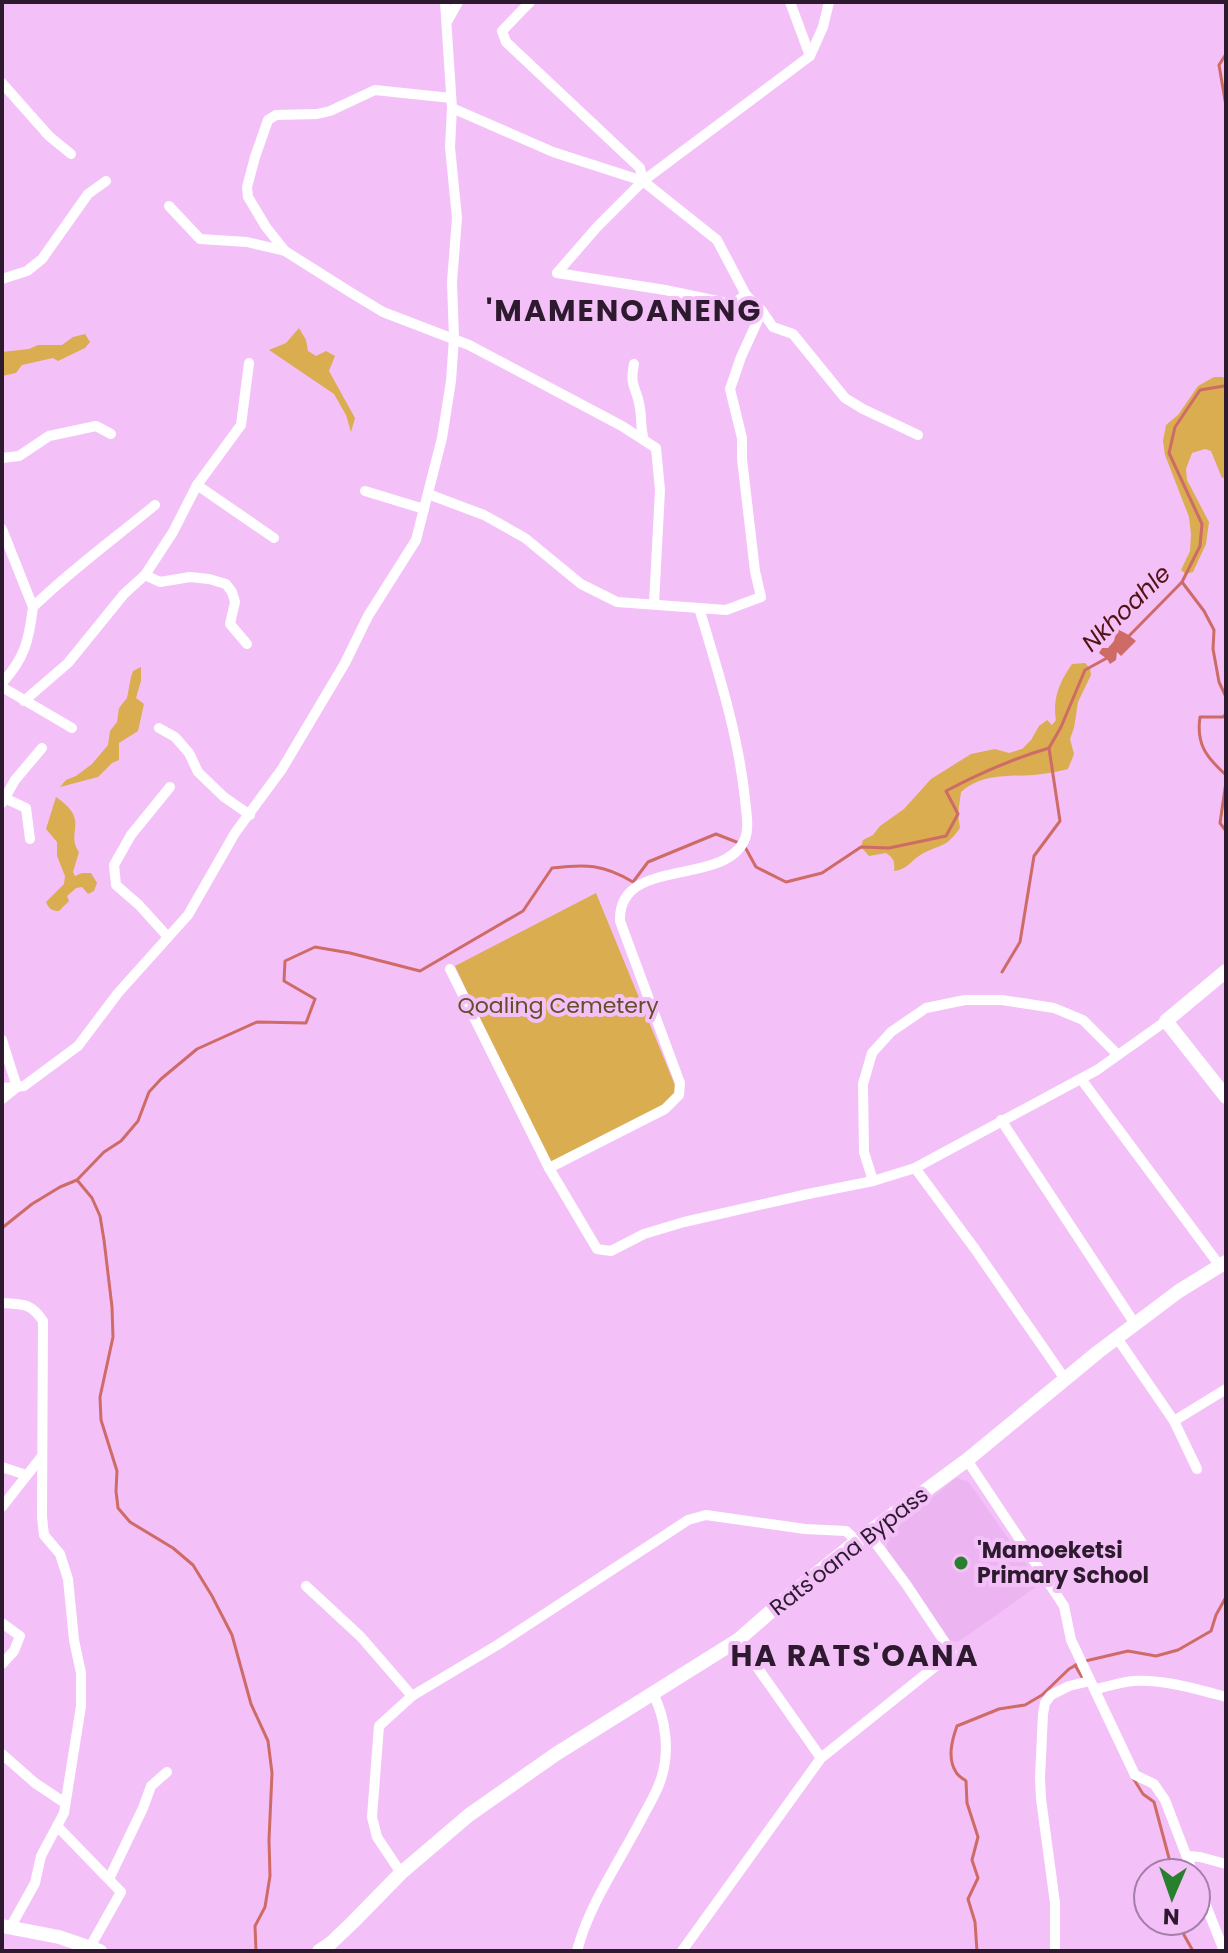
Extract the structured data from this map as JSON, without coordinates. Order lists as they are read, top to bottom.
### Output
{
  "streets": {
    "street": ["Rats'oana Bypass"]
  },
  "districts": ["'MAMENOANENG", "HA RATS'OANA"],
  "water": ["Nkhoahle"],
  "parks": ["Qoaling Cemetery"],
  "places": ["'Mamoeketsi Primary School"],
  "north": "bottom"
}
